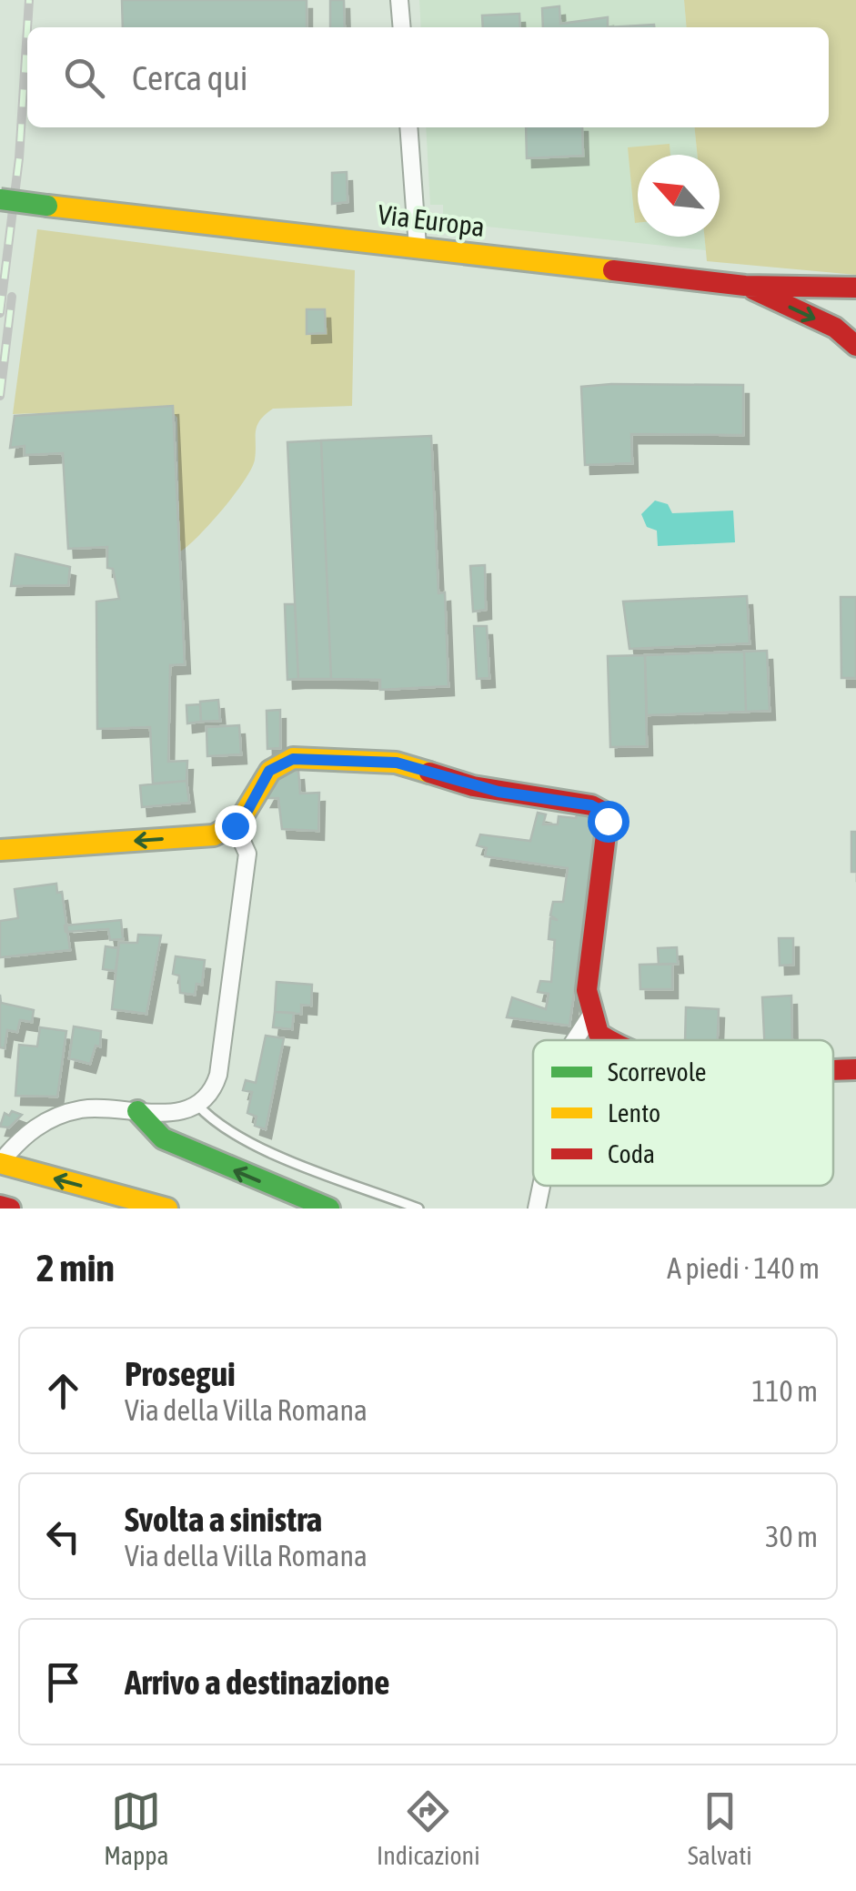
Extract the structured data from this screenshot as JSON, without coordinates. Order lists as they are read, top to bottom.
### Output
{
  "streets": {
    "street": ["Via Europa"]
  },
  "legend": ["Scorrevole", "Lento", "Coda"],
  "north": "top left",
  "page": {
    "search": "Cerca qui",
    "heading": ["2 min", "A piedi · 140 m"],
    "list": [
      ["Prosegui", "Via della Villa Romana", "110 m"],
      ["Svolta a sinistra", "Via della Villa Romana", "30 m"],
      "Arrivo a destinazione"
    ],
    "nav": ["Mappa", "Indicazioni", "Salvati"]
  }
}
